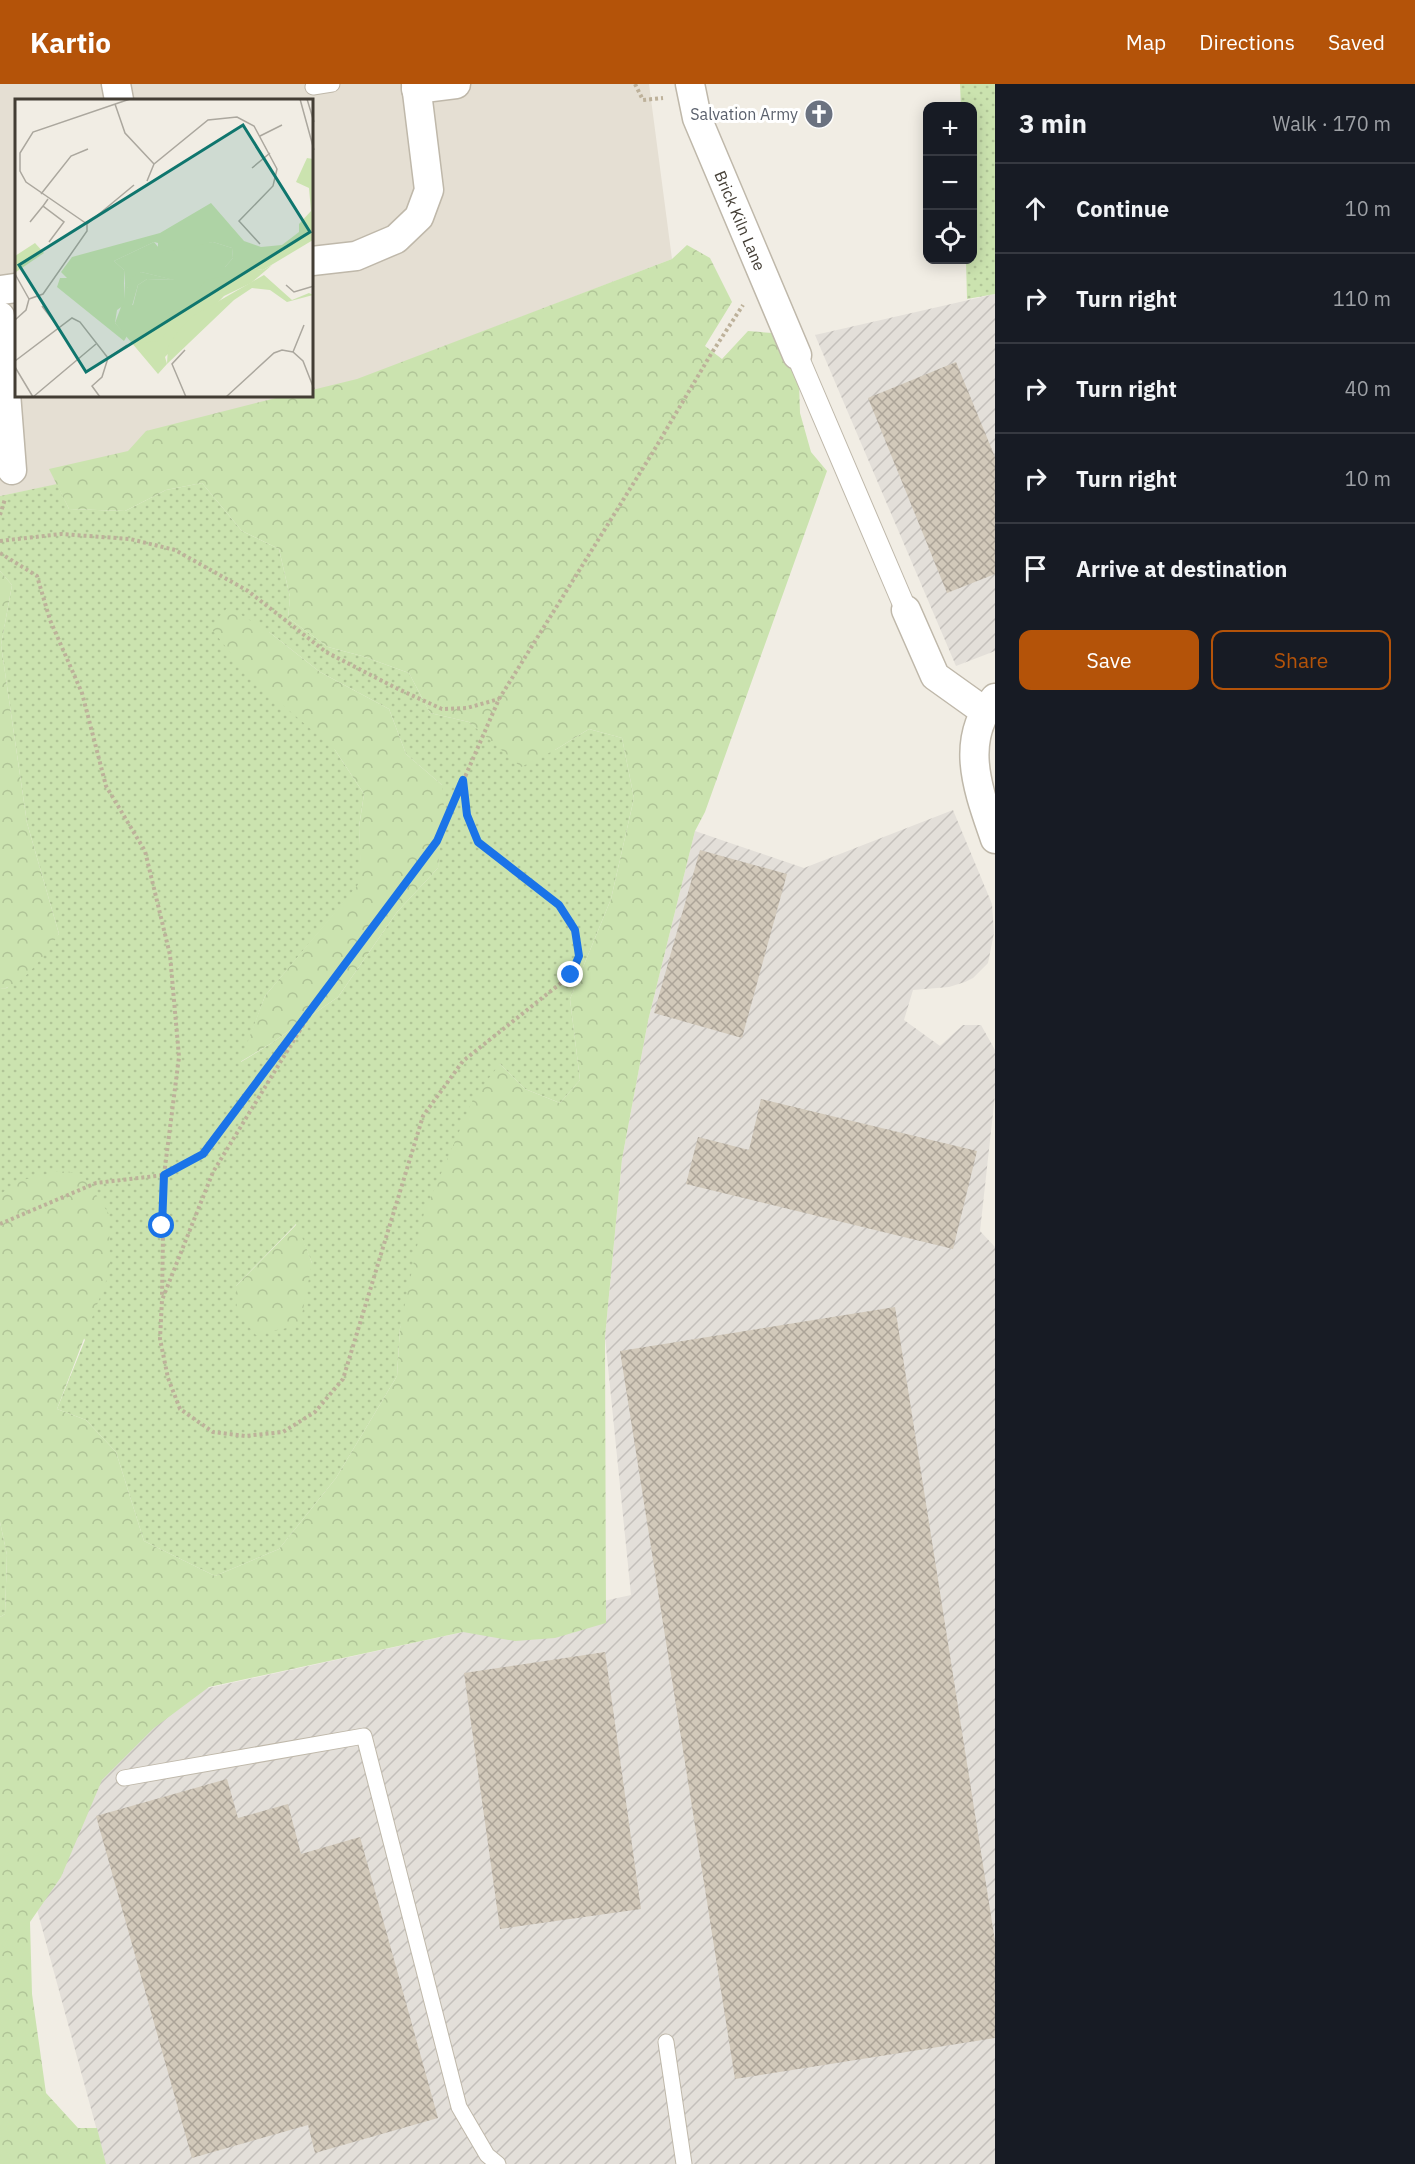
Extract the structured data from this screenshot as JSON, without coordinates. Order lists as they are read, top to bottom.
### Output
{
  "streets": {
    "street": ["Brick Kiln Lane"]
  },
  "places": {
    "church": ["Salvation Army"]
  },
  "page": {
    "header": "Kartio",
    "nav": ["Map", "Directions", "Saved"],
    "heading": ["3 min", "Walk · 170 m"],
    "map_buttons": ["+", "−"],
    "list": [
      ["Continue", "10 m"],
      ["Turn right", "110 m"],
      ["Turn right", "40 m"],
      ["Turn right", "10 m"],
      "Arrive at destination"
    ],
    "buttons": ["Save", "Share"]
  }
}
